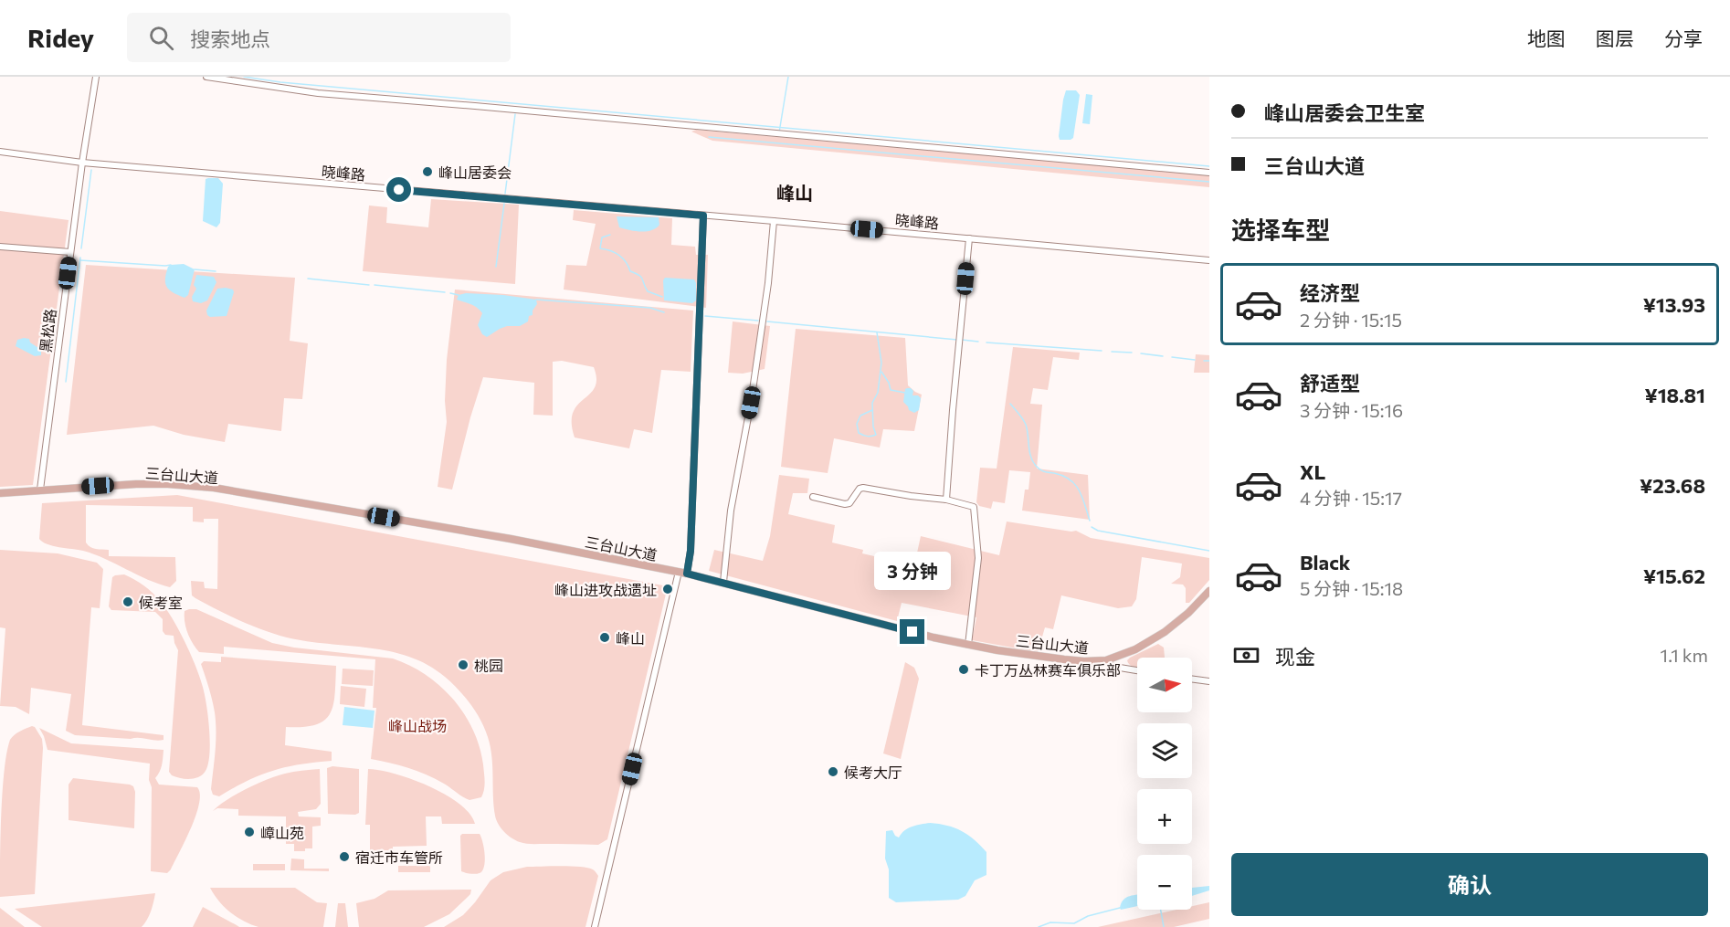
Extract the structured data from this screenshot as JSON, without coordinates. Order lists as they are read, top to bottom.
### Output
{
  "streets": {
    "main road": ["三台山大道"],
    "street": ["晓峰路", "黑松路"]
  },
  "crossings": [
    ["晓峰路", "黑松路"],
    ["黑松路", "三台山大道"]
  ],
  "districts": ["峰山"],
  "parks": ["峰山战场"],
  "places": [
    "峰山居委会",
    "峰山进攻战遗址",
    "候考室",
    "峰山",
    "桃园",
    "卡丁万丛林赛车俱乐部",
    "候考大厅",
    "嶂山苑",
    "宿迁市车管所"
  ],
  "north": "right",
  "page": {
    "header": "Ridey",
    "search": "搜索地点",
    "nav": ["地图", "图层", "分享"],
    "banner": ["峰山居委会卫生室", "三台山大道"],
    "heading": "选择车型",
    "list": [
      {
        "name": "经济型",
        "note": "2 分钟 · 15:15",
        "value": "¥13.93"
      },
      {
        "name": "舒适型",
        "note": "3 分钟 · 15:16",
        "value": "¥18.81"
      },
      {
        "name": "XL",
        "note": "4 分钟 · 15:17",
        "value": "¥23.68"
      },
      {
        "name": "Black",
        "note": "5 分钟 · 15:18",
        "value": "¥15.62"
      }
    ],
    "bubble": "3 分钟",
    "pay": ["现金", "1.1 km"],
    "map_buttons": ["+", "−"],
    "buttons": "确认"
  }
}
